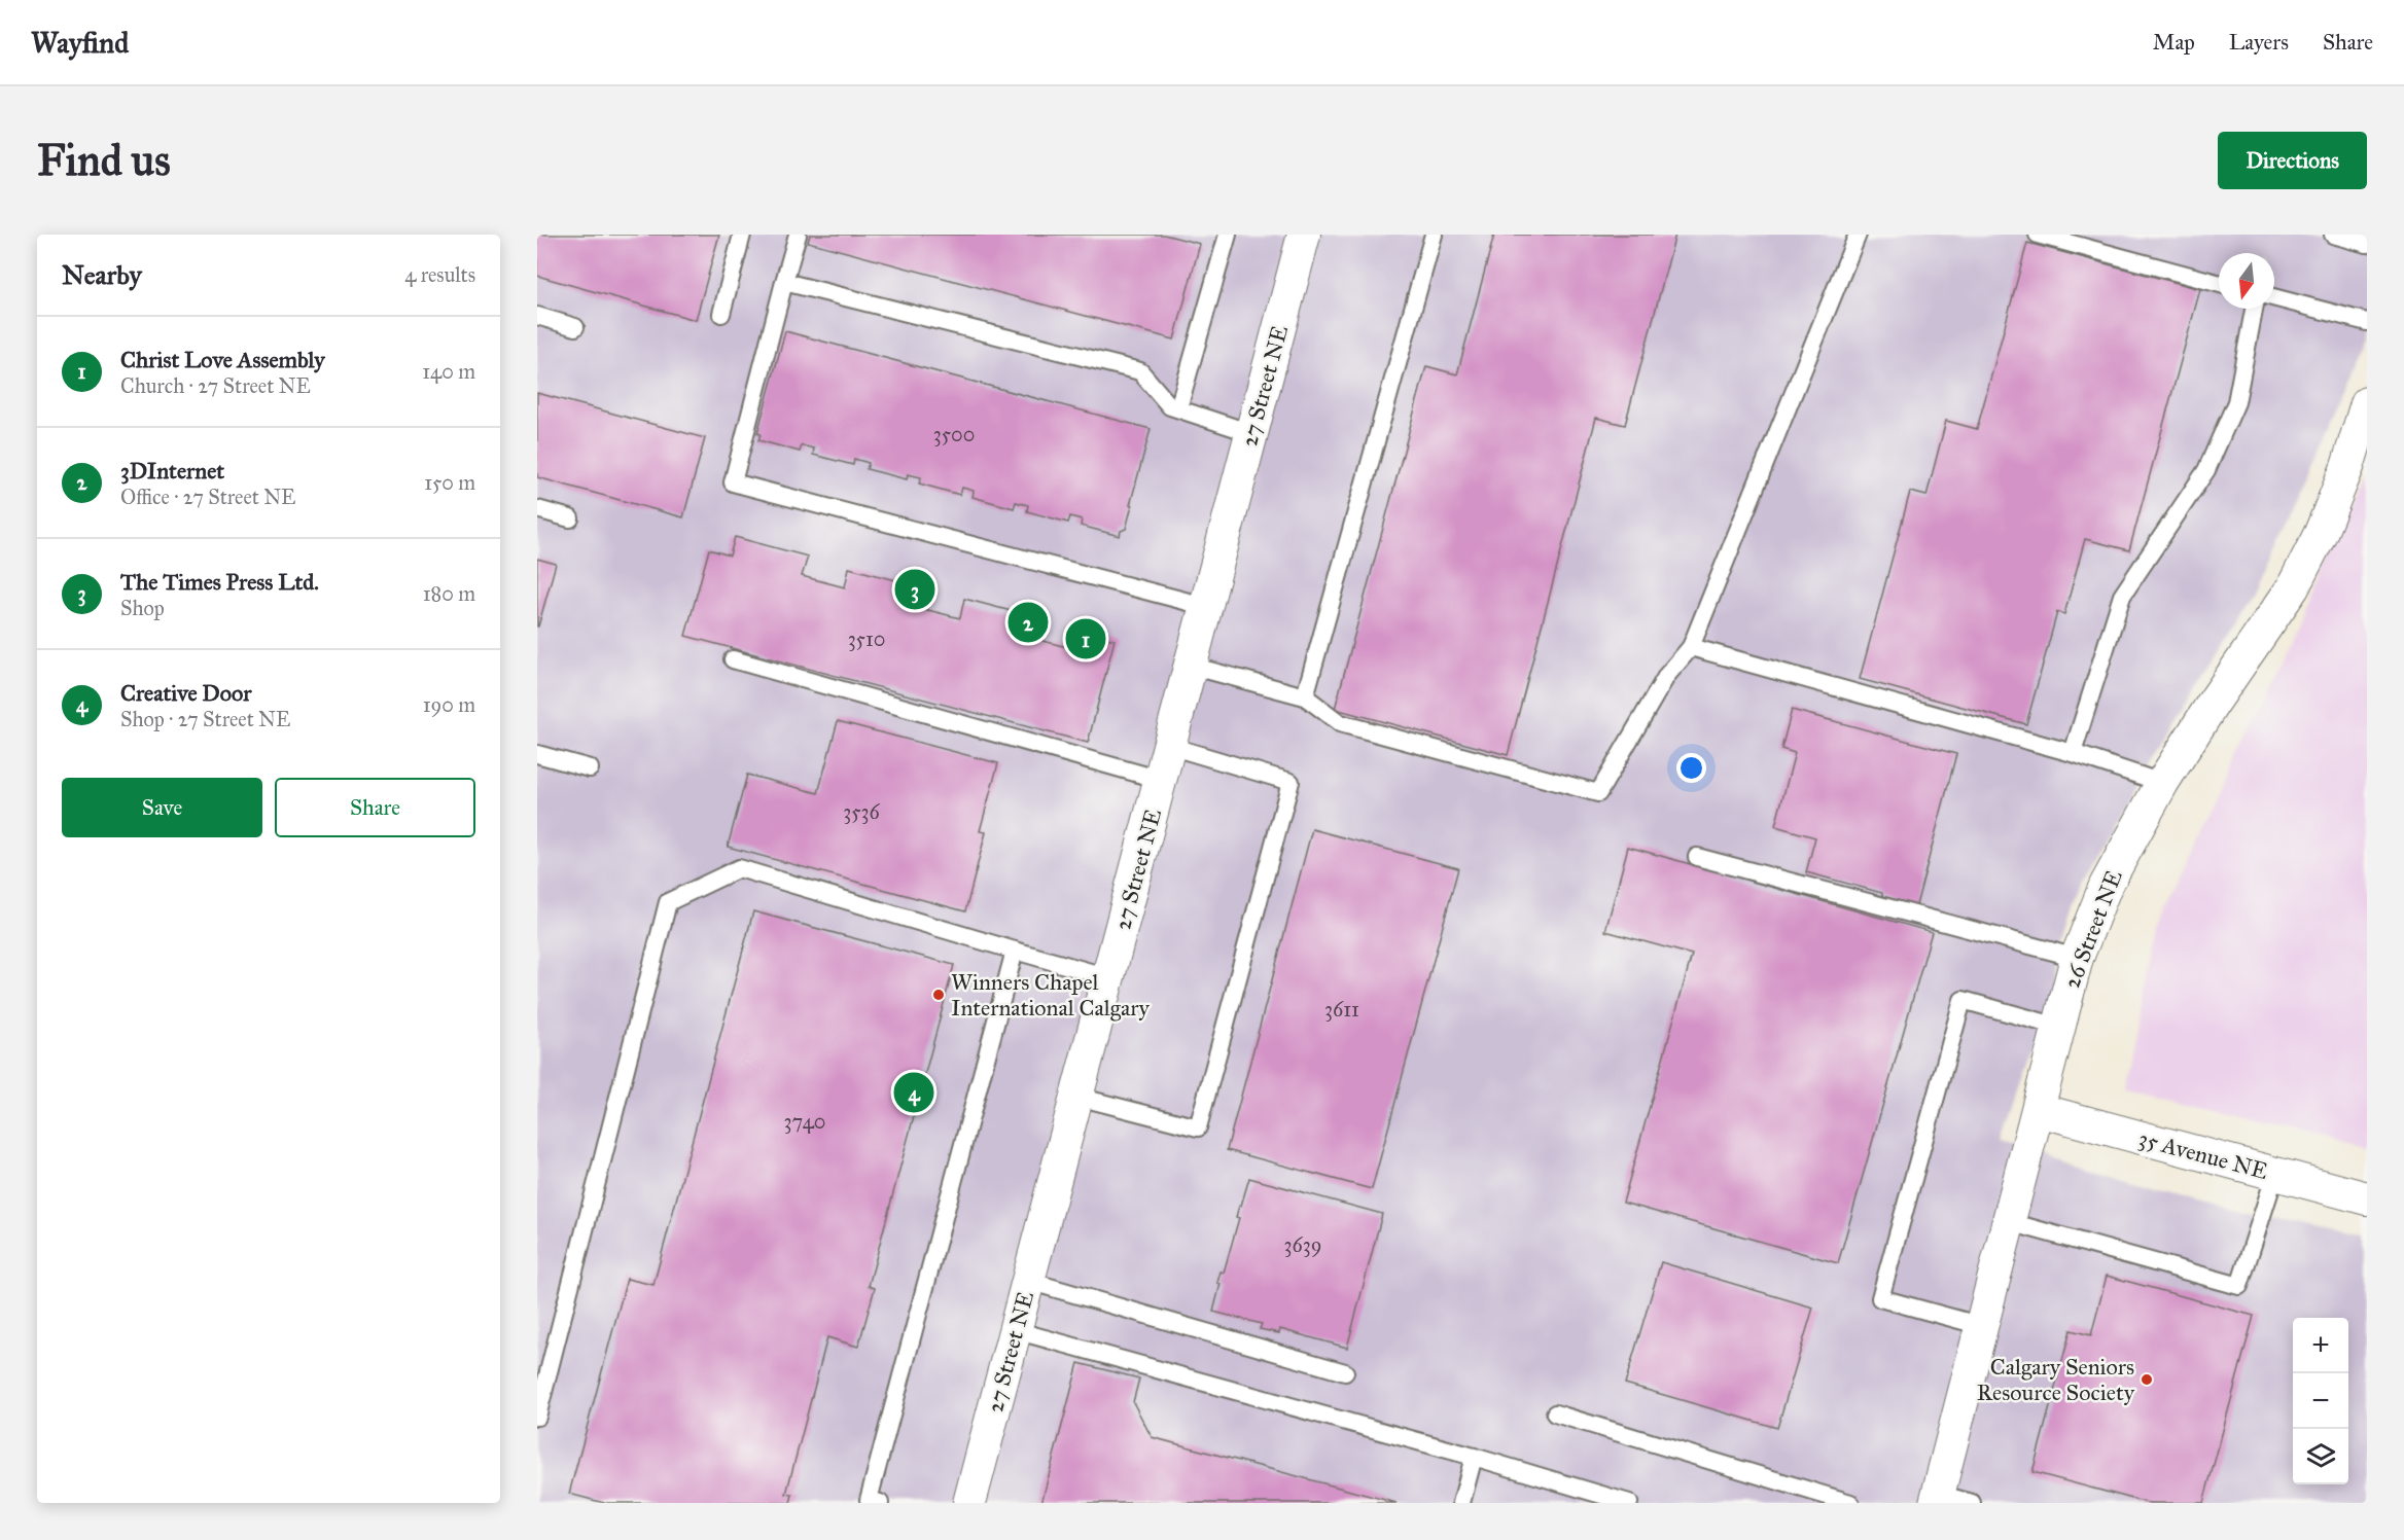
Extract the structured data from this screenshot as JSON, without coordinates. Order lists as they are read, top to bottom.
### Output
{
  "streets": {
    "street": ["27 Street NE", "26 Street NE", "35 Avenue NE"]
  },
  "crossings": [
    ["26 Street NE", "35 Avenue NE"]
  ],
  "places": ["Winners Chapel International Calgary", "Calgary Seniors Resource Society"],
  "house_numbers": [
    "3500",
    "3510",
    "3536",
    "3611",
    "3740",
    "3639"
  ],
  "north": "bottom",
  "page": {
    "header": "Wayfind",
    "nav": ["Map", "Layers", "Share"],
    "buttons": [
      "Directions",
      ["Save", "Share"]
    ],
    "title": "Find us",
    "heading": ["Nearby", "4 results"],
    "list": [
      {
        "mark": "1",
        "name": "Christ Love Assembly",
        "note": "Church · 27 Street NE",
        "value": "140 m"
      },
      {
        "mark": "2",
        "name": "3DInternet",
        "note": "Office · 27 Street NE",
        "value": "150 m"
      },
      {
        "mark": "3",
        "name": "The Times Press Ltd.",
        "note": "Shop",
        "value": "180 m"
      },
      {
        "mark": "4",
        "name": "Creative Door",
        "note": "Shop · 27 Street NE",
        "value": "190 m"
      }
    ],
    "pins": [
      "3",
      "2",
      "1",
      "4"
    ],
    "map_buttons": ["+", "−"]
  }
}
